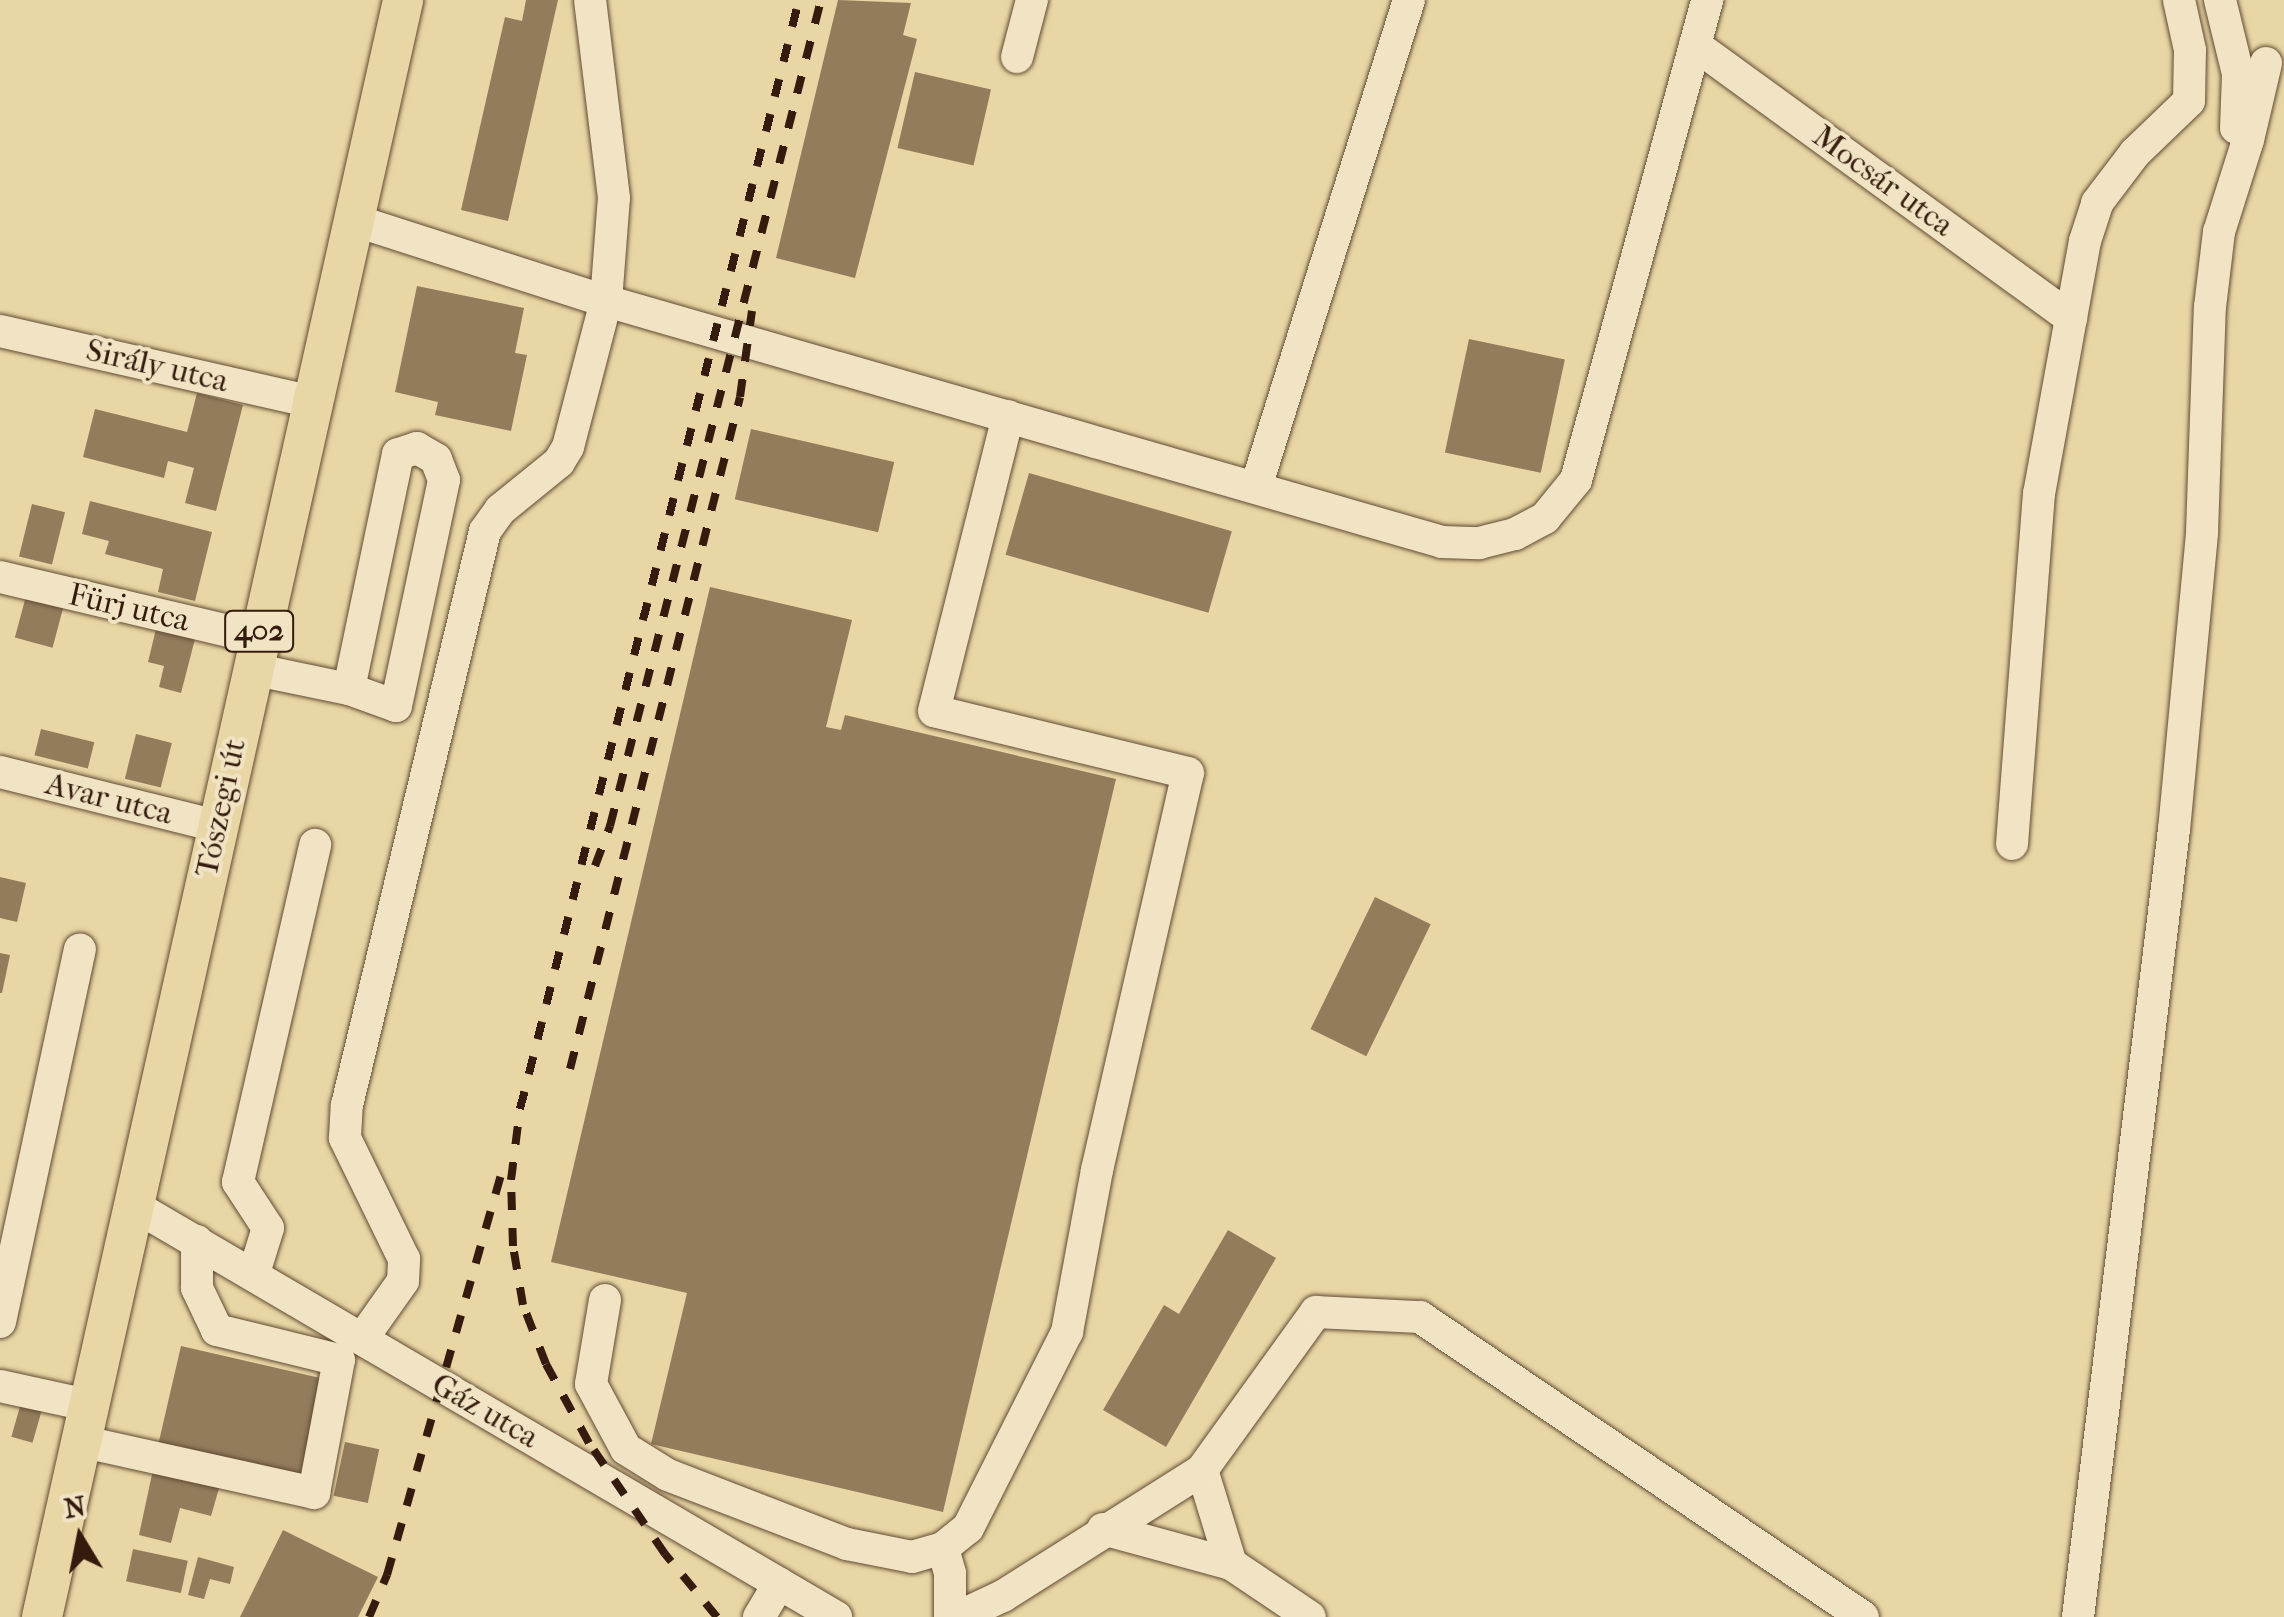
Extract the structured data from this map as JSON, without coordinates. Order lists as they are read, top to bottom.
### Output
{
  "streets": {
    "main road": ["402", "Tószegi út"],
    "street": [
      "Mocsár utca",
      "Sirály utca",
      "Fürj utca",
      "Avar utca",
      "Gáz utca"
    ]
  },
  "crossings": [
    ["Sirály utca", "Tószegi út"],
    ["Fürj utca", "Tószegi út"],
    ["Avar utca", "Tószegi út"],
    ["Tószegi út", "Gáz utca"]
  ],
  "north": "top"
}
